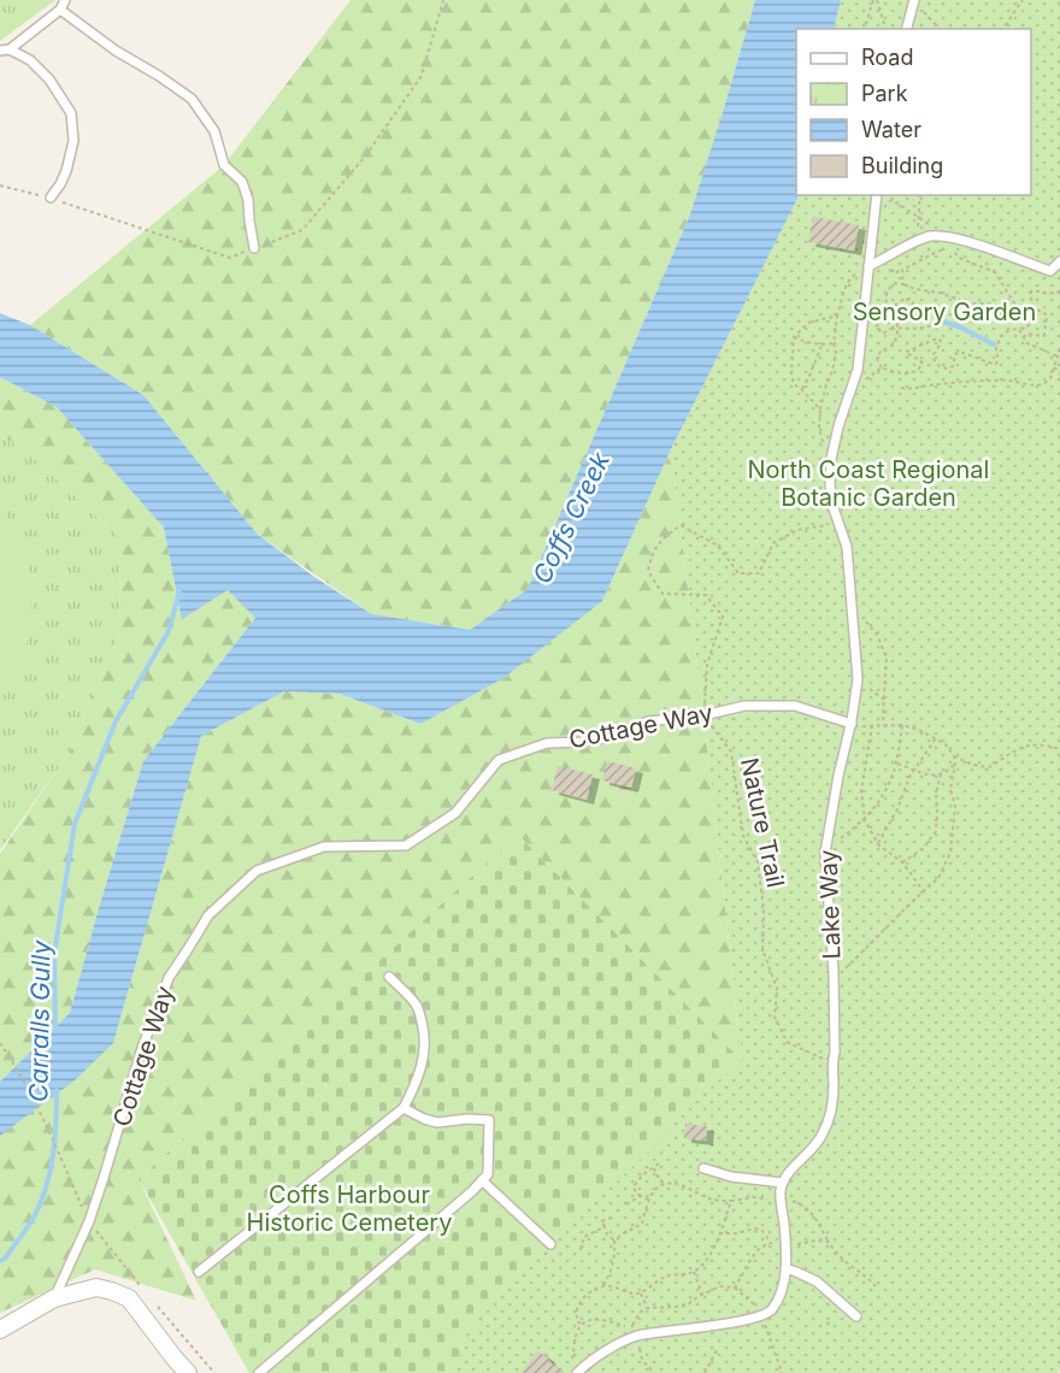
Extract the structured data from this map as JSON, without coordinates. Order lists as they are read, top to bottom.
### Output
{
  "streets": {
    "lane": ["Cottage Way", "Lake Way"],
    "path": ["Nature Trail"]
  },
  "crossings": [
    ["Cottage Way", "Nature Trail"],
    ["Cottage Way", "Lake Way"],
    ["Nature Trail", "Lake Way"]
  ],
  "water": ["Coffs Creek", "Carralls Gully"],
  "parks": ["Sensory Garden", "North Coast Regional Botanic Garden", "Coffs Harbour Historic Cemetery"],
  "legend": [
    "Road",
    "Park",
    "Water",
    "Building"
  ]
}
